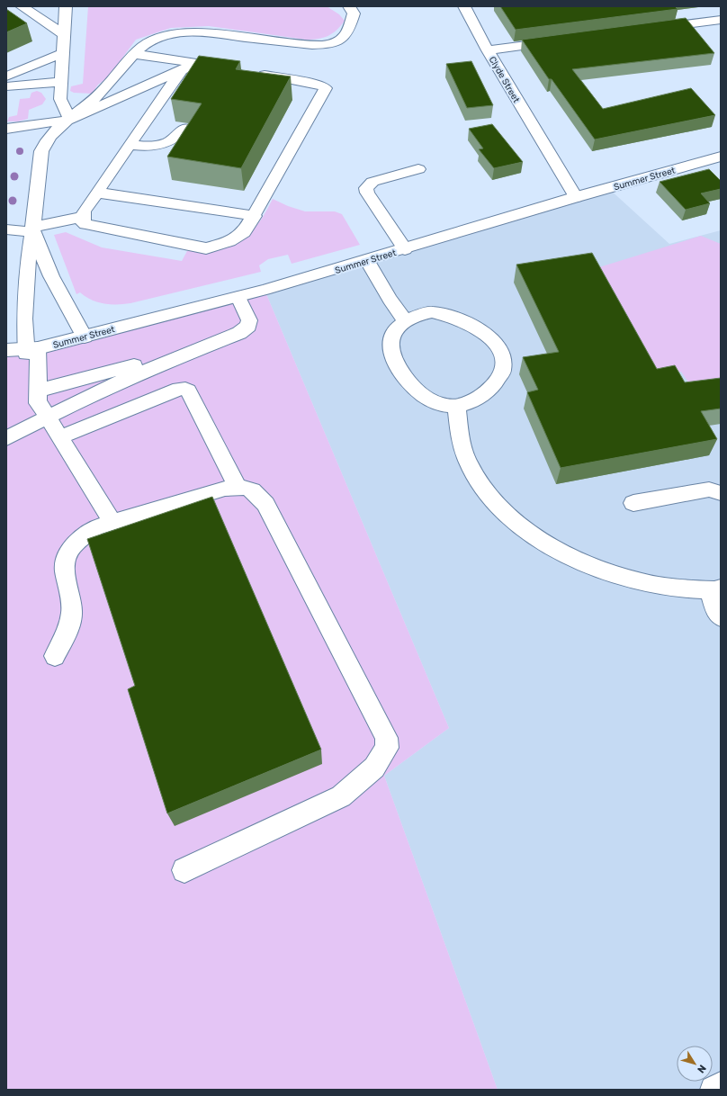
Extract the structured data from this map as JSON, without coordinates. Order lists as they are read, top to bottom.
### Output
{
  "streets": {
    "main road": ["Clyde Street", "Summer Street"]
  },
  "crossings": [
    ["Clyde Street", "Summer Street"]
  ],
  "north": "bottom right"
}
